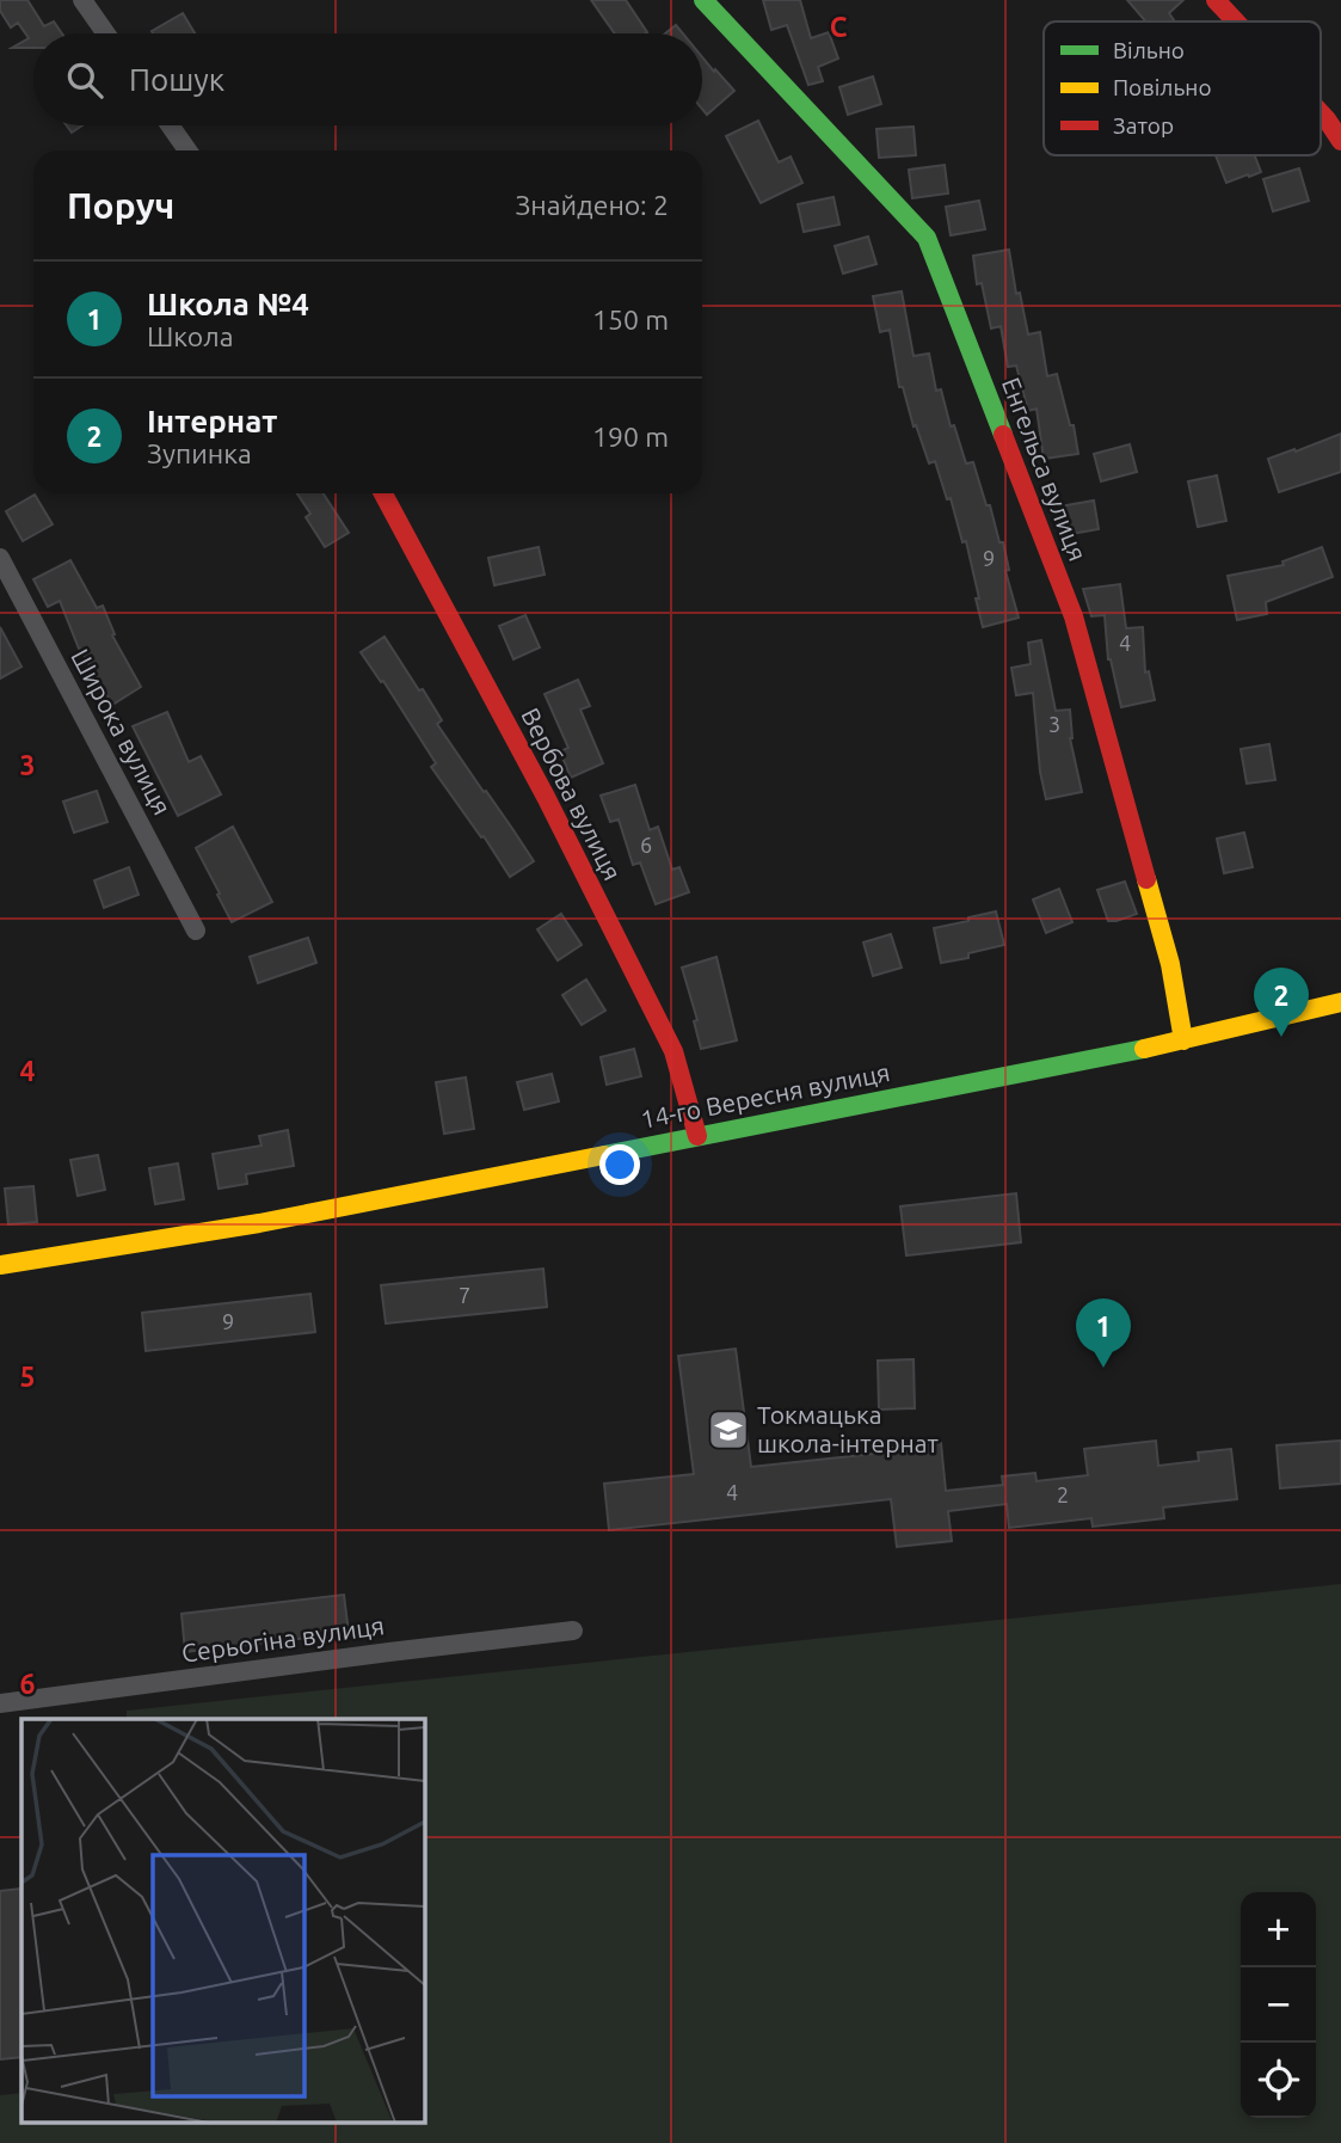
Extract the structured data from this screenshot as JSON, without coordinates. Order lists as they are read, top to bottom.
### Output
{
  "streets": {
    "street": [
      "Енгельса вулиця",
      "Широка вулиця",
      "Вербова вулиця",
      "14-го Вересня вулиця",
      "Серьогіна вулиця"
    ]
  },
  "crossings": [
    ["Енгельса вулиця", "14-го Вересня вулиця"],
    ["Вербова вулиця", "14-го Вересня вулиця"]
  ],
  "places": {
    "school or university": ["Токмацька школа-інтернат"]
  },
  "house_numbers": [
    "9",
    "4",
    "3",
    "6",
    "7",
    "9",
    "4",
    "2"
  ],
  "legend": ["Вільно", "Повільно", "Затор"],
  "page": {
    "search": "Пошук",
    "heading": ["Поруч", "Знайдено: 2"],
    "list": [
      {
        "mark": "1",
        "name": "Школа №4",
        "note": "Школа",
        "value": "150 m"
      },
      {
        "mark": "2",
        "name": "Інтернат",
        "note": "Зупинка",
        "value": "190 m"
      }
    ],
    "pins": ["2", "1"],
    "map_buttons": ["+", "−"]
  },
  "grid": {
    "columns": ["C"],
    "rows": [
      "3",
      "4",
      "5",
      "6"
    ]
  }
}
